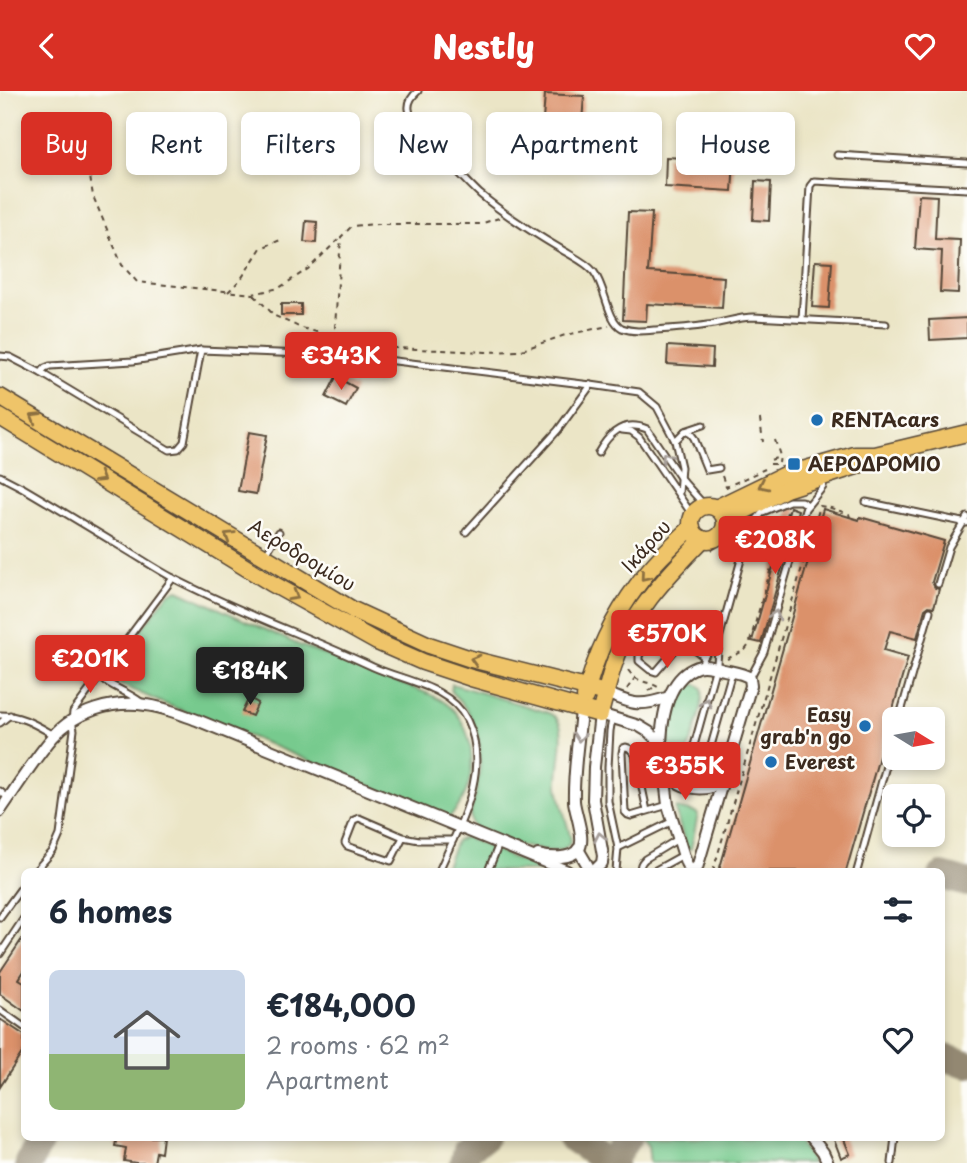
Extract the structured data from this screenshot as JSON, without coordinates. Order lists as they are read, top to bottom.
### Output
{
  "streets": {
    "main road": ["Ικάρου", "Αεροδρομίου"]
  },
  "crossings": [
    ["Ικάρου", "Αεροδρομίου"]
  ],
  "places": {
    "other": ["RENTAcars", "Easy grab'n go", "Everest"],
    "transit": ["ΑΕΡΟΔΡΟΜΙΟ"]
  },
  "north": "right",
  "page": {
    "header": "Nestly",
    "chip": [
      "Buy",
      "Rent",
      "Filters",
      "New",
      "Apartment",
      "House"
    ],
    "price": [
      "€343K",
      "€208K",
      "€570K",
      "€201K",
      "€184K",
      "€355K"
    ],
    "heading": "6 homes",
    "list": [
      {
        "name": "€184,000",
        "note": "2 rooms · 62 m² · Apartment"
      }
    ]
  }
}
